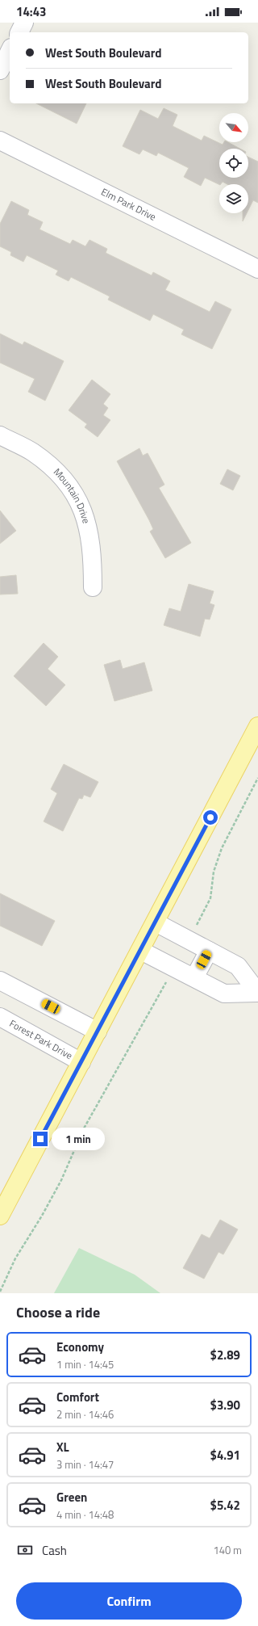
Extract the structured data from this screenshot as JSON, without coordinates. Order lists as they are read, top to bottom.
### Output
{
  "streets": {
    "street": ["Elm Park Drive", "Mountain Drive", "Forest Park Drive"]
  },
  "north": "bottom right",
  "page": {
    "status": "14:43",
    "banner": ["West South Boulevard", "West South Boulevard"],
    "bubble": "1 min",
    "heading": "Choose a ride",
    "list": [
      {
        "name": "Economy",
        "note": "1 min · 14:45",
        "value": "$2.89"
      },
      {
        "name": "Comfort",
        "note": "2 min · 14:46",
        "value": "$3.90"
      },
      {
        "name": "XL",
        "note": "3 min · 14:47",
        "value": "$4.91"
      },
      {
        "name": "Green",
        "note": "4 min · 14:48",
        "value": "$5.42"
      }
    ],
    "pay": ["Cash", "140 m"],
    "buttons": "Confirm"
  }
}
